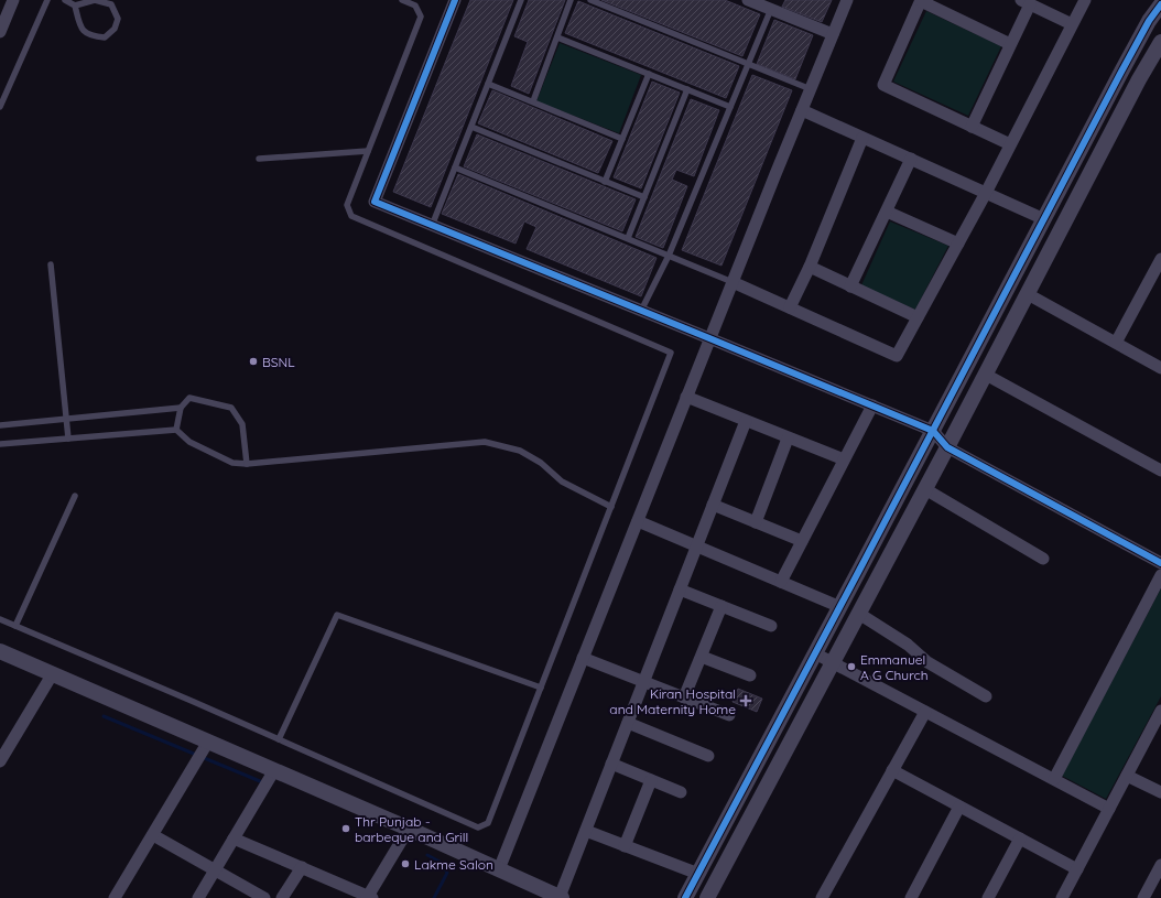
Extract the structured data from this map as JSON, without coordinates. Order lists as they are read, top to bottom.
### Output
{
  "places": {
    "other": [
      "BSNL",
      "Emmanuel A G Church",
      "Thr Punjab - barbeque and Grill",
      "Lakme Salon"
    ],
    "health": ["Kiran Hospital and Maternity Home"]
  }
}
